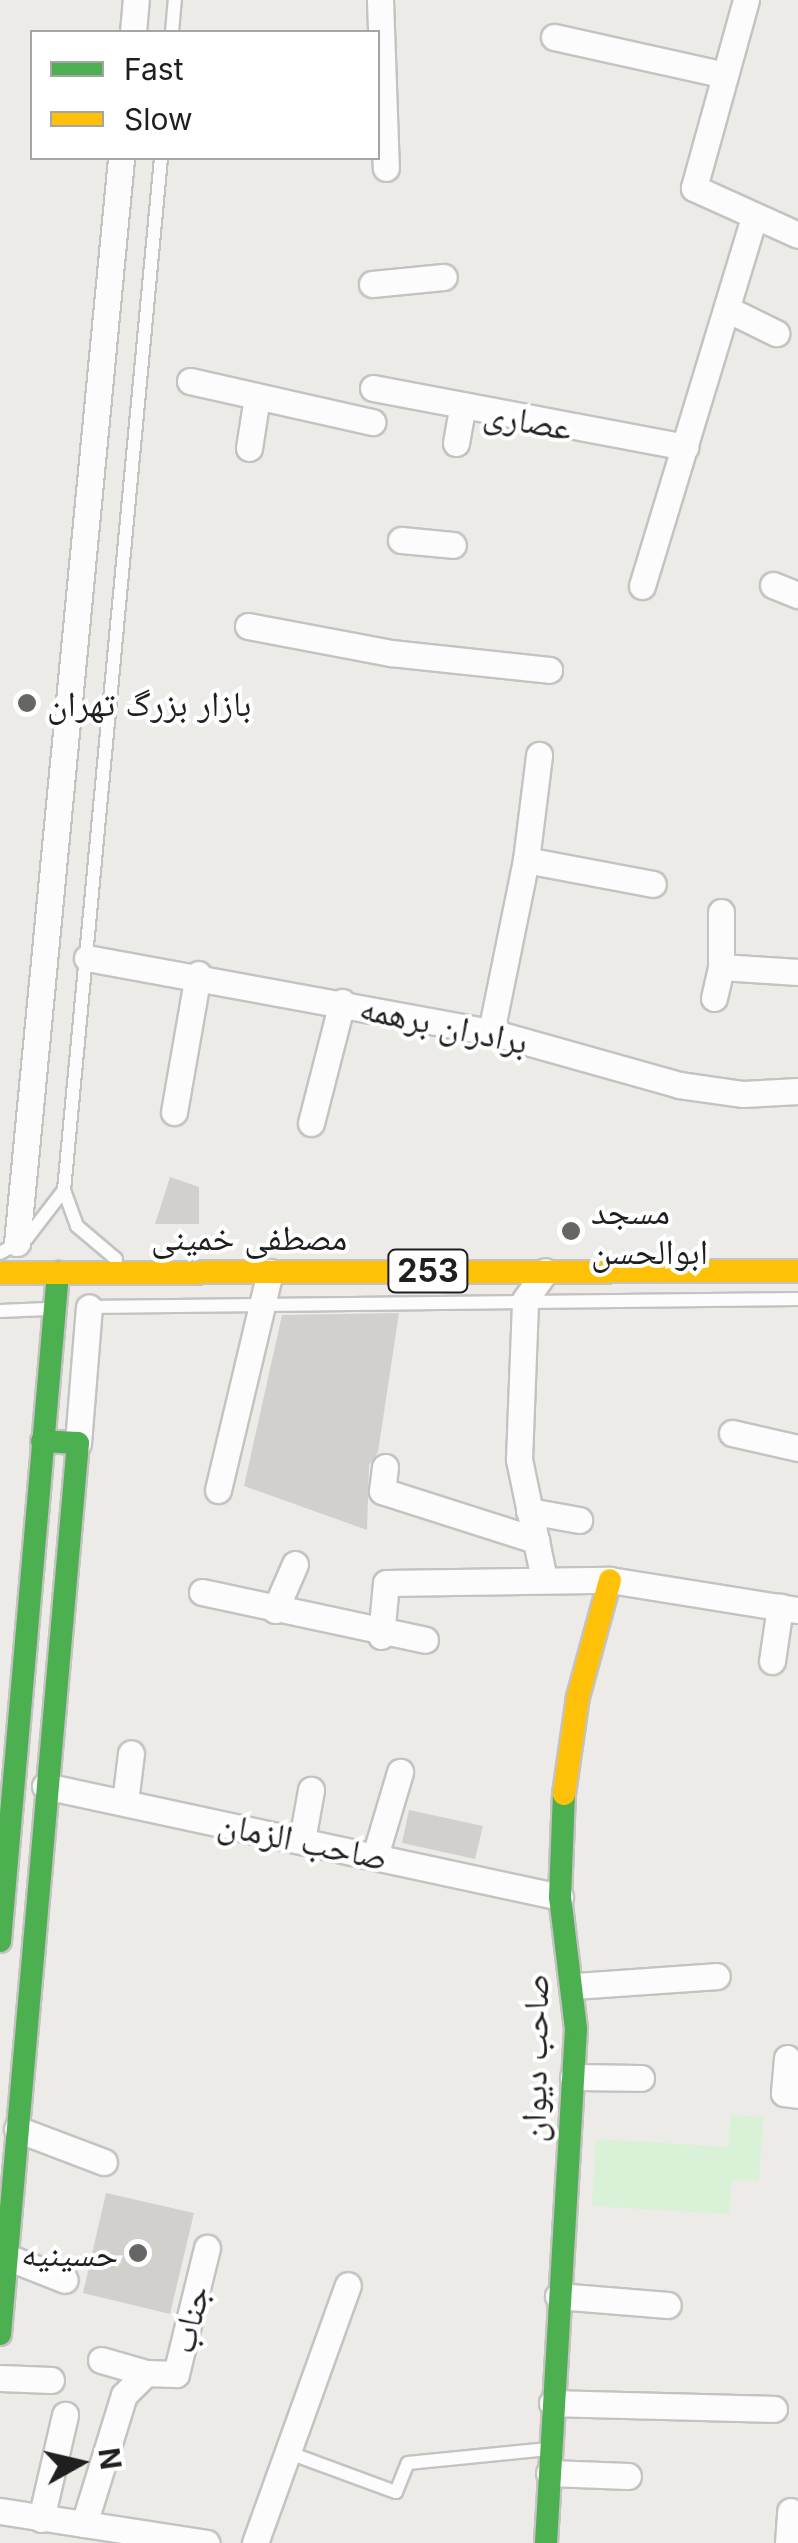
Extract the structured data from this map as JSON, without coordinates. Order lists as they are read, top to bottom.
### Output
{
  "streets": {
    "main road": ["مصطفی خمینی", "253", "صاحب دیوان"],
    "street": [
      "عصاری",
      "برادران برهمه",
      "صاحب الزمان",
      "جناب"
    ]
  },
  "crossings": [
    ["صاحب الزمان", "صاحب دیوان"]
  ],
  "places": ["بازار بزرگ تهران", "مسجد ابوالحسن", "حسینیه"],
  "legend": ["Fast", "Slow"],
  "north": "right"
}
